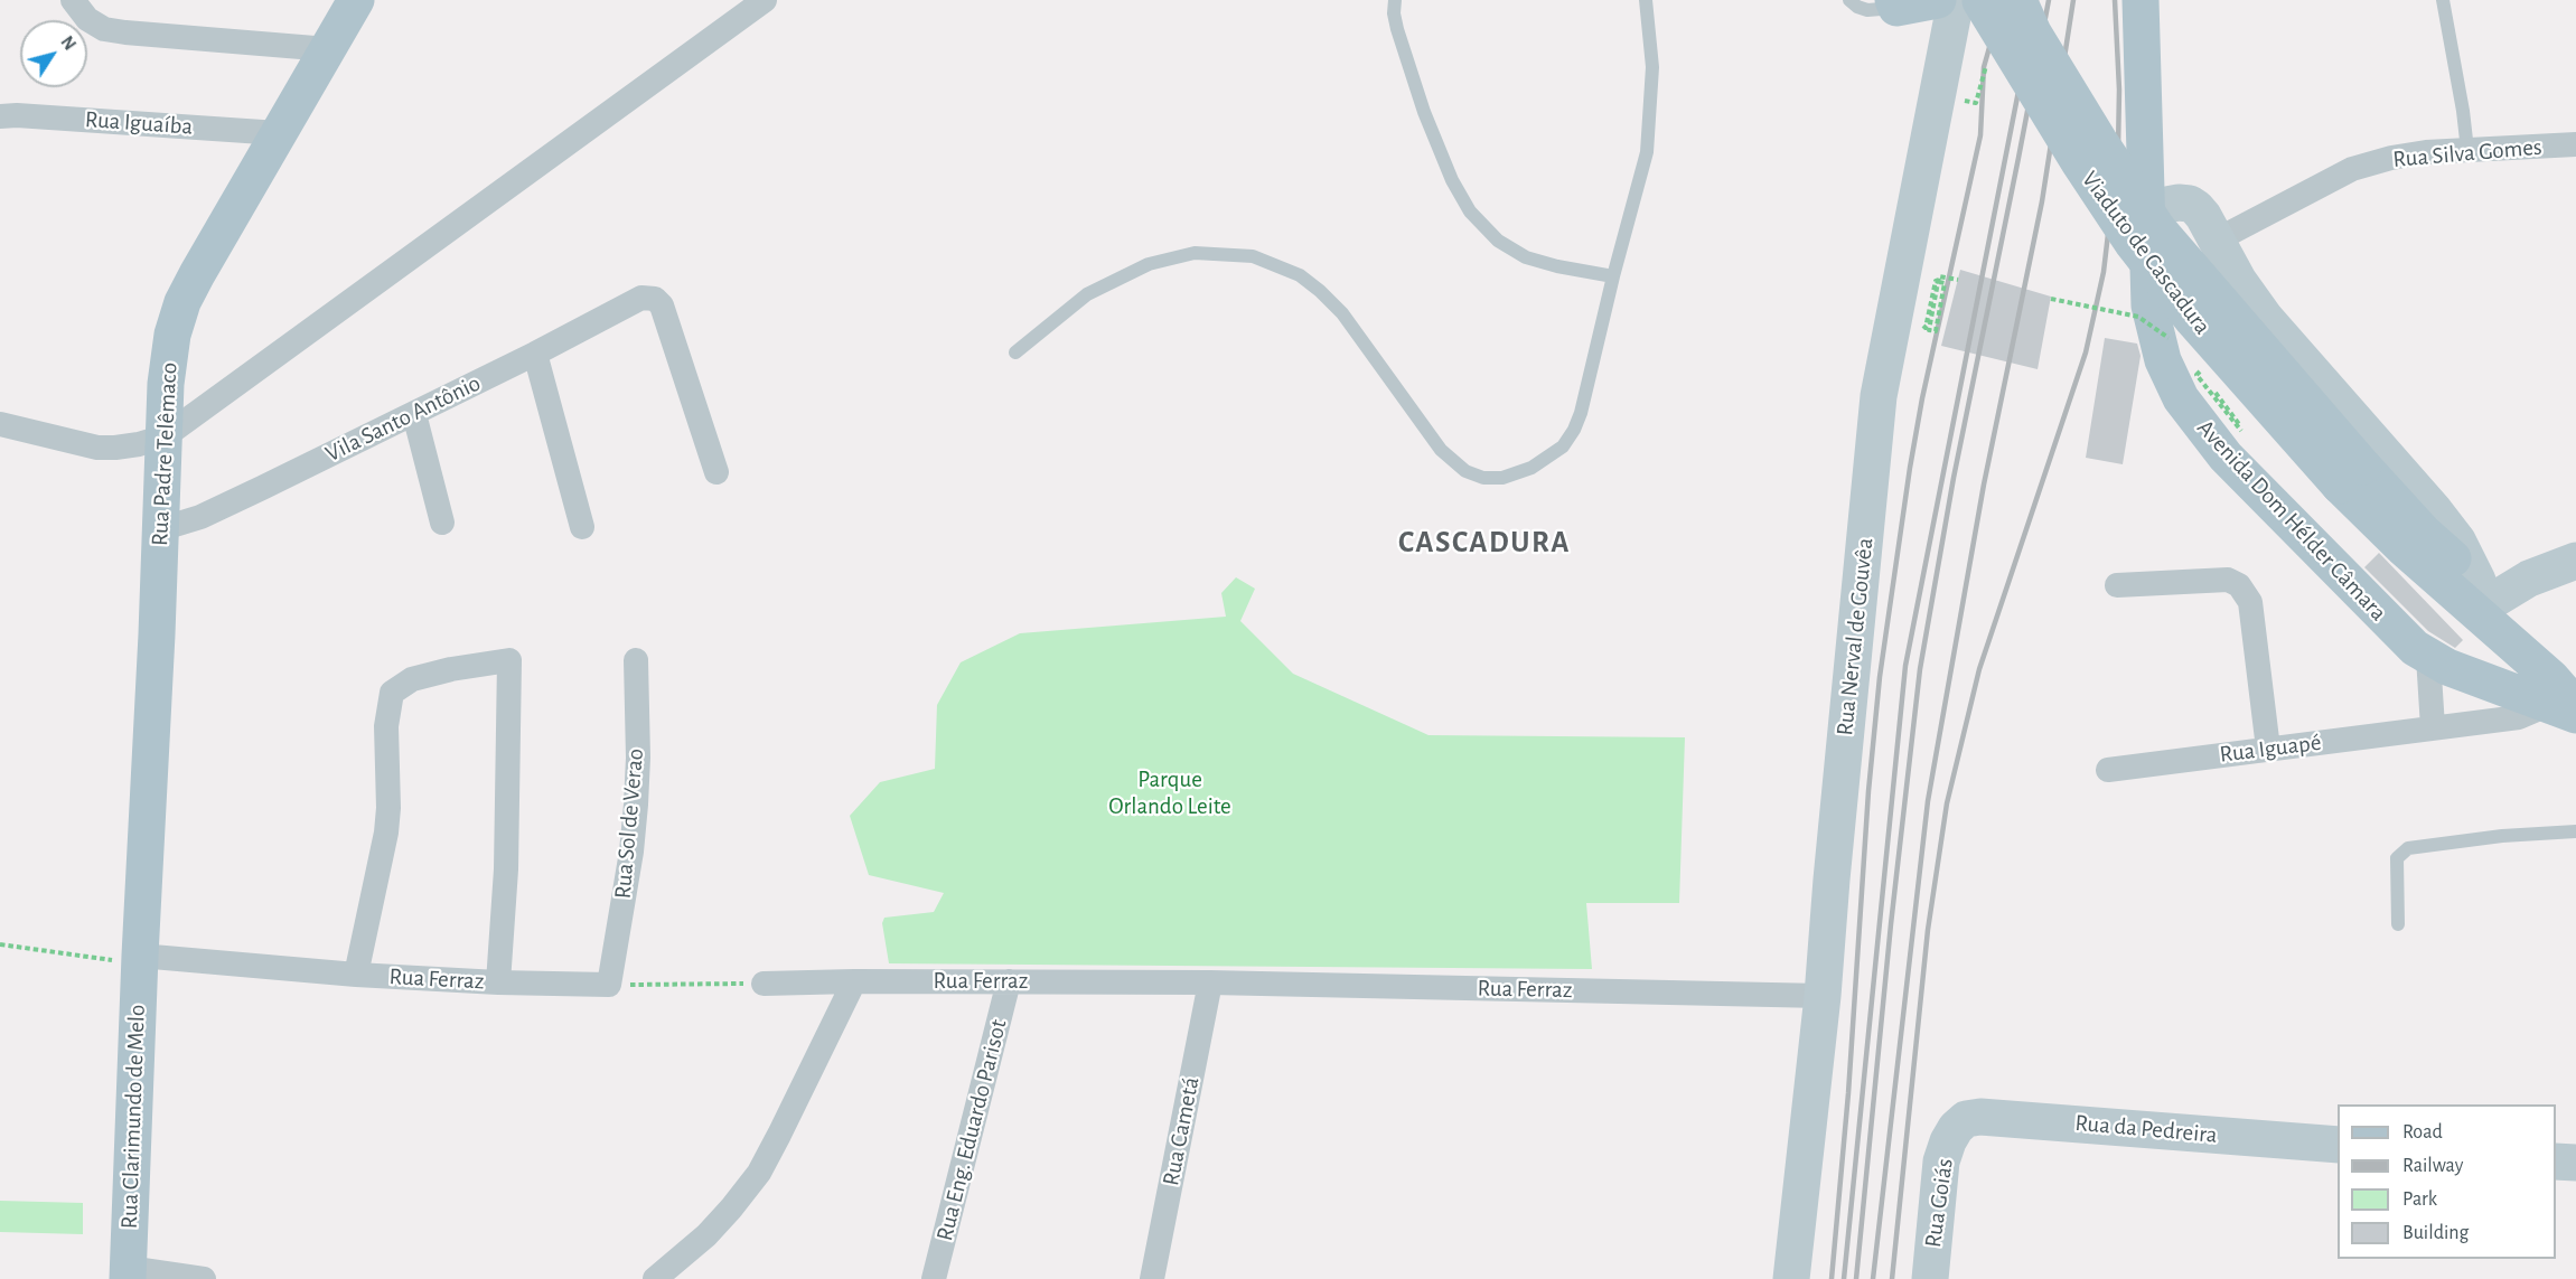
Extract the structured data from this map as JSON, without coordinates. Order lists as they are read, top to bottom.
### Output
{
  "streets": {
    "main road": [
      "Viaduto de Cascadura",
      "Rua Padre Telêmaco",
      "Avenida Dom Hélder Câmara",
      "Rua Nerval de Gouvêa",
      "Rua Clarimundo de Melo",
      "Rua da Pedreira",
      "Rua Goiás"
    ],
    "street": [
      "Rua Iguaíba",
      "Rua Silva Gomes",
      "Vila Santo Antônio",
      "Rua Iguapé",
      "Rua Sol de Verao",
      "Rua Ferraz",
      "Rua Eng. Eduardo Parisot",
      "Rua Cametá"
    ]
  },
  "crossings": [
    ["Rua Iguaíba", "Rua Padre Telêmaco"],
    ["Vila Santo Antônio", "Rua Padre Telêmaco"],
    ["Rua Padre Telêmaco", "Rua Ferraz"],
    ["Rua Padre Telêmaco", "Rua Clarimundo de Melo"],
    ["Avenida Dom Hélder Câmara", "Rua Iguapé"],
    ["Rua Nerval de Gouvêa", "Rua Ferraz"],
    ["Rua Sol de Verao", "Rua Ferraz"],
    ["Rua Ferraz", "Rua Clarimundo de Melo"],
    ["Rua Ferraz", "Rua Eng. Eduardo Parisot"],
    ["Rua Ferraz", "Rua Cametá"],
    ["Rua da Pedreira", "Rua Goiás"]
  ],
  "districts": ["CASCADURA"],
  "parks": ["Parque Orlando Leite"],
  "legend": [
    "Road",
    "Railway",
    "Park",
    "Building"
  ],
  "north": "top right"
}
